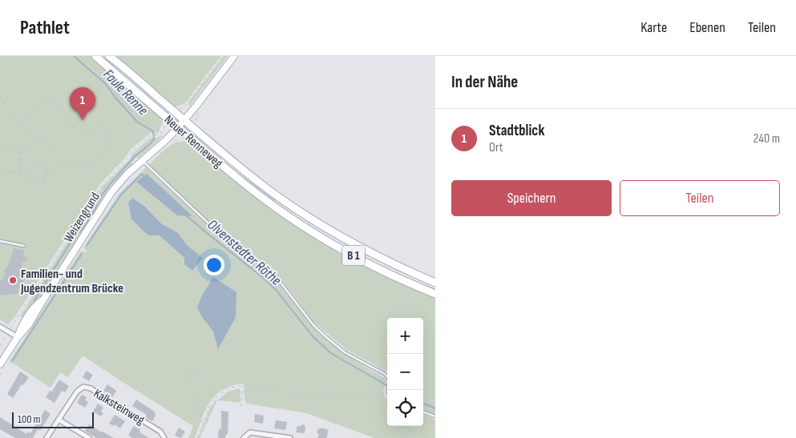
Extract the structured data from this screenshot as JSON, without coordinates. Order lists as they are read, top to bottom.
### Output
{
  "streets": {
    "main road": ["Neuer Renneweg", "Weizengrund", "B 1"],
    "street": ["Kalksteinweg"]
  },
  "crossings": [
    ["Neuer Renneweg", "Weizengrund"]
  ],
  "water": ["Faule Renne", "Olvenstedter Röthe"],
  "places": ["Familien- und Jugendzentrum Brücke"],
  "scale_bar": "100 m",
  "page": {
    "header": "Pathlet",
    "nav": ["Karte", "Ebenen", "Teilen"],
    "heading": "In der Nähe",
    "pins": "1",
    "list": [
      {
        "mark": "1",
        "name": "Stadtblick",
        "note": "Ort",
        "value": "240 m"
      }
    ],
    "buttons": ["Speichern", "Teilen"],
    "map_buttons": ["+", "−"],
    "scale": "100 m"
  }
}
